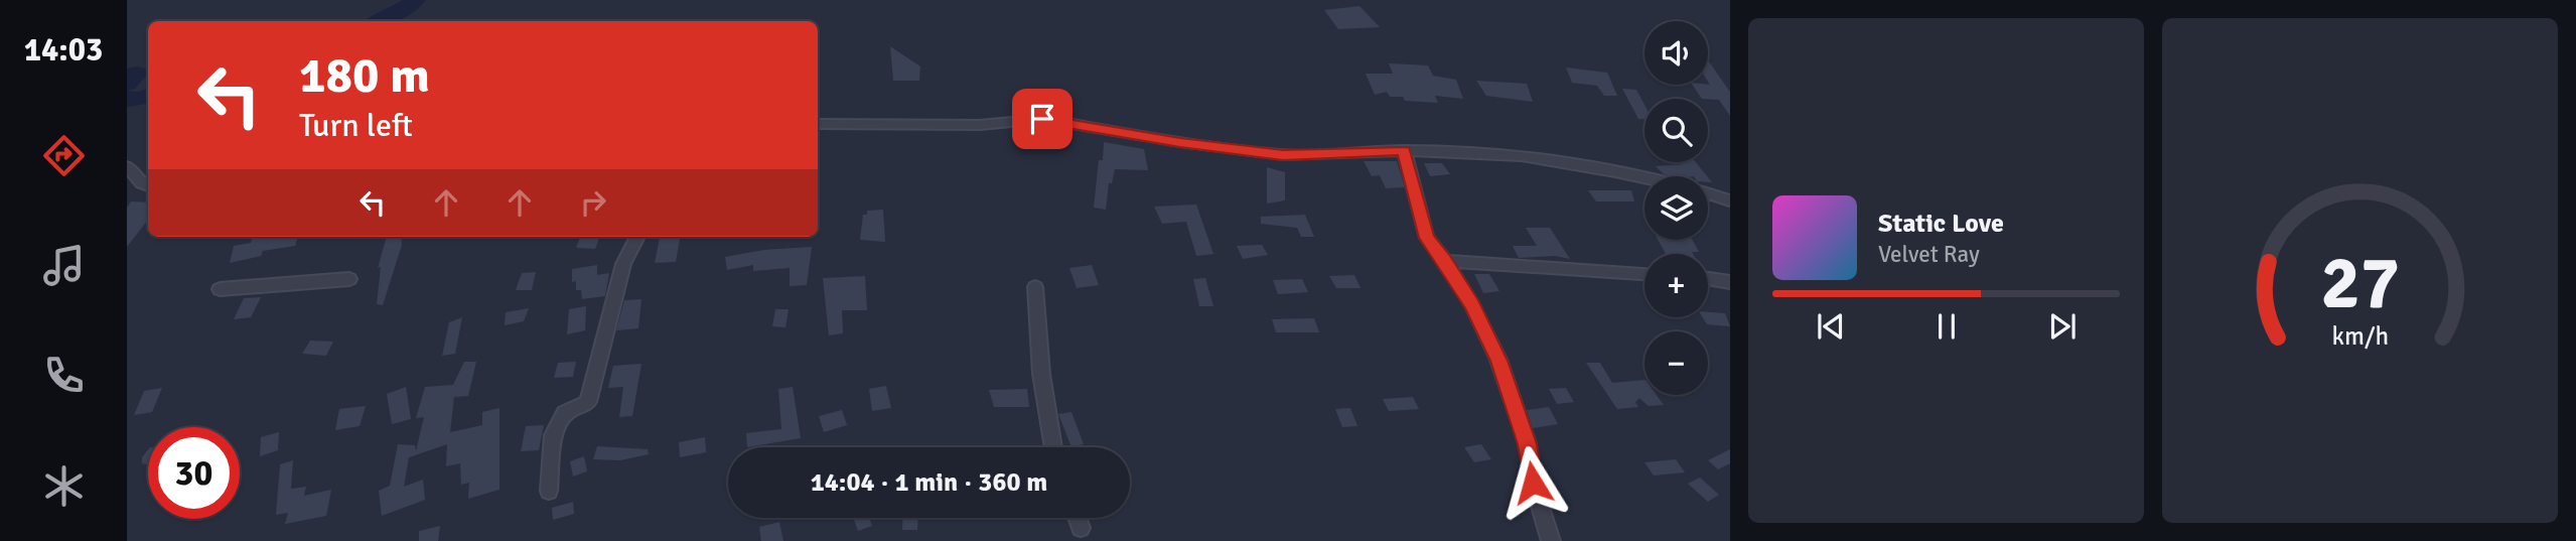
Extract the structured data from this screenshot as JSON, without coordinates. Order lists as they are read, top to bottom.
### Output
{
  "page": {
    "tabs": "14:03",
    "map_buttons": ["+", "−"],
    "turn": ["180 m", "Turn left"],
    "song": ["Static Love", "Velvet Ray"],
    "limit": "30",
    "trip": "14:04 · 1 min · 360 m",
    "gauge": ["27", "km/h"]
  }
}
